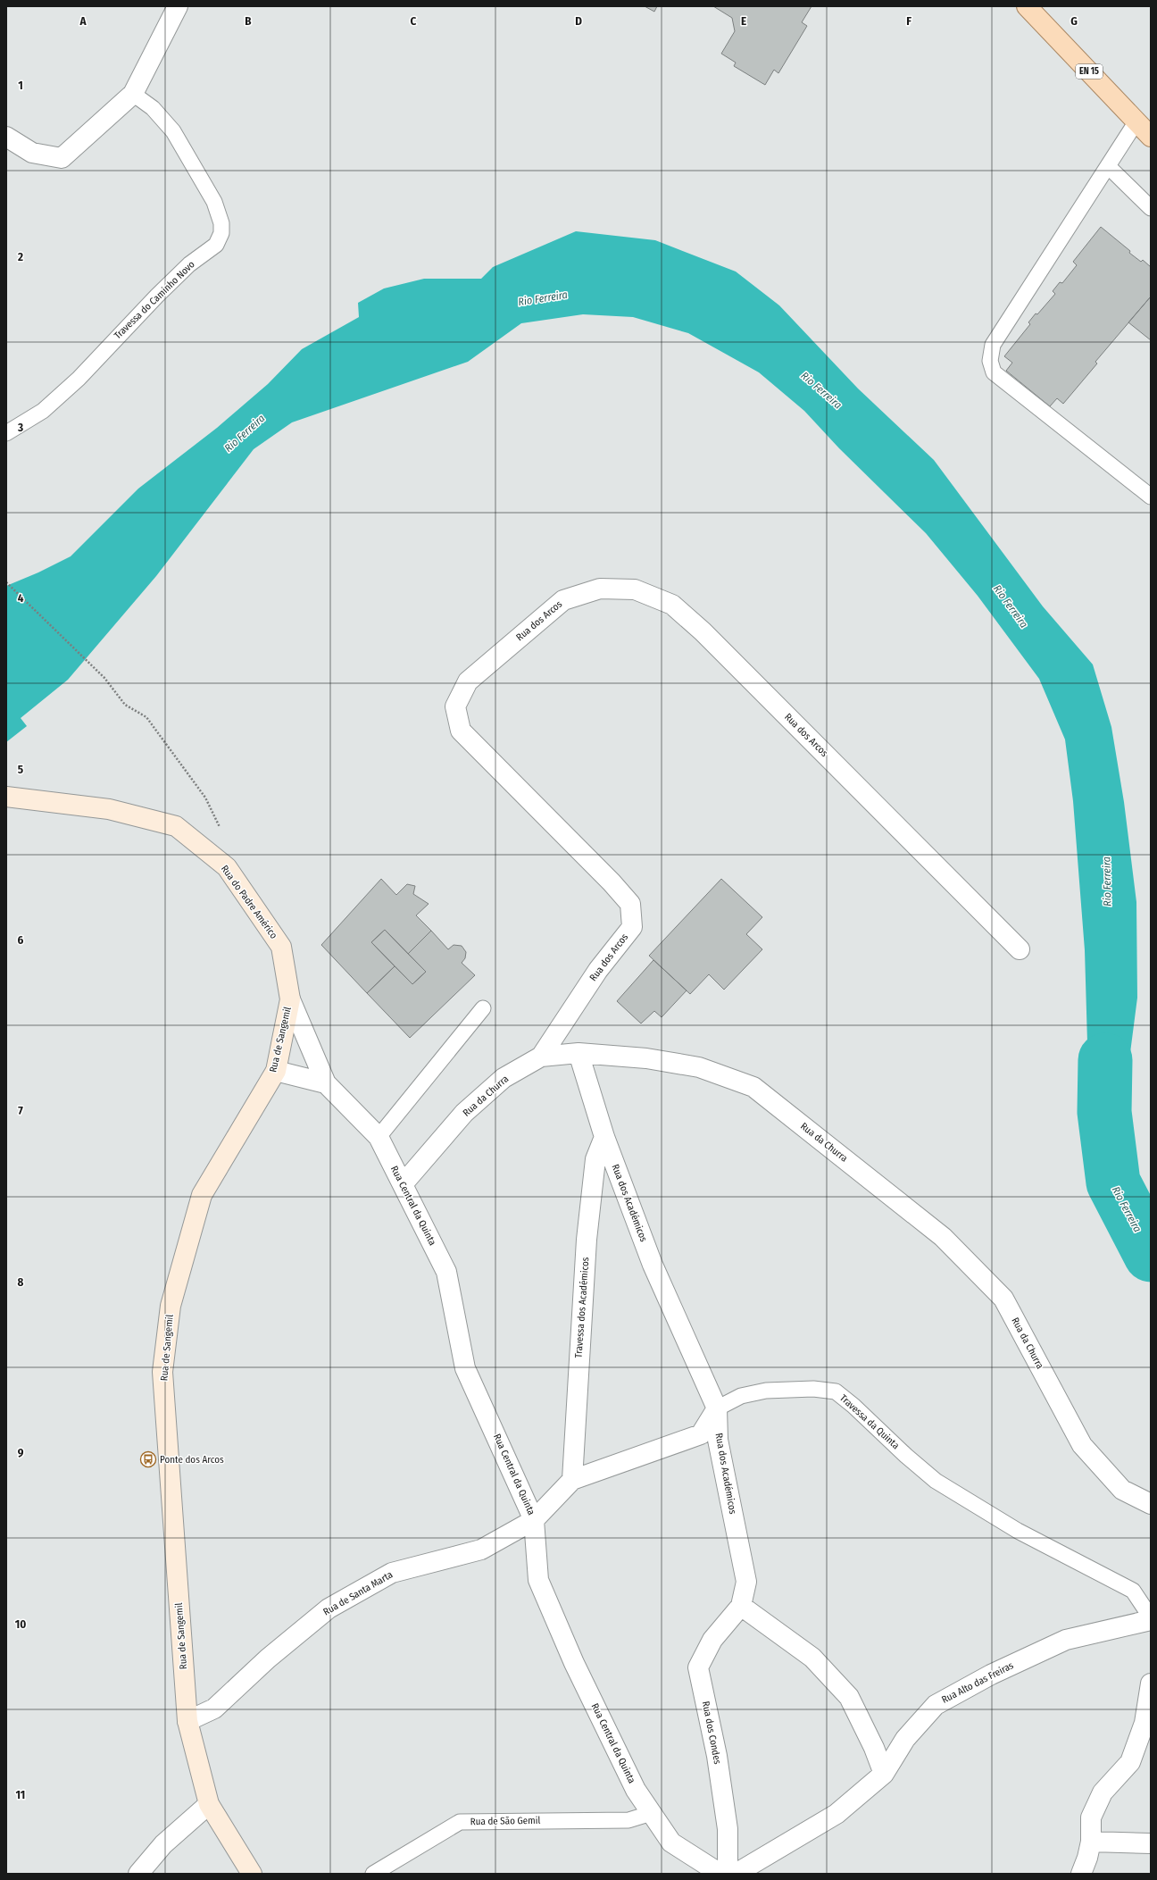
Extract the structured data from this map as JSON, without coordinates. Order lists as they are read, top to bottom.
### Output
{
  "streets": {
    "main road": ["EN 15"],
    "street": [
      "Rua dos Arcos",
      "Rua do Padre Américo",
      "Rua de Sangemil",
      "Rua da Churra",
      "Rua dos Académicos",
      "Rua Central da Quinta",
      "Travessa dos Académicos",
      "Rua de Santa Marta",
      "Rua Alto das Freiras",
      "Rua dos Condes"
    ],
    "lane": ["Travessa do Caminho Novo", "Travessa da Quinta", "Rua de São Gemil"]
  },
  "crossings": [
    ["Rua dos Arcos", "Rua da Churra"],
    ["Rua do Padre Américo", "Rua de Sangemil"],
    ["Rua do Padre Américo", "Rua Central da Quinta"],
    ["Rua de Sangemil", "Rua Central da Quinta"],
    ["Rua de Sangemil", "Rua de Santa Marta"],
    ["Rua da Churra", "Rua dos Académicos"],
    ["Rua da Churra", "Rua Central da Quinta"],
    ["Rua dos Académicos", "Travessa dos Académicos"],
    ["Rua dos Académicos", "Travessa da Quinta"],
    ["Rua dos Académicos", "Rua dos Condes"],
    ["Rua Central da Quinta", "Rua de Santa Marta"],
    ["Rua Central da Quinta", "Rua de São Gemil"],
    ["Travessa da Quinta", "Rua Alto das Freiras"]
  ],
  "water": ["Rio Ferreira"],
  "places": {
    "bus stop": ["Ponte dos Arcos"]
  },
  "grid": {
    "columns": [
      "A",
      "B",
      "C",
      "D",
      "E",
      "F",
      "G"
    ],
    "rows": [
      "1",
      "2",
      "3",
      "4",
      "5",
      "6",
      "7",
      "8",
      "9",
      "10",
      "11"
    ]
  }
}
